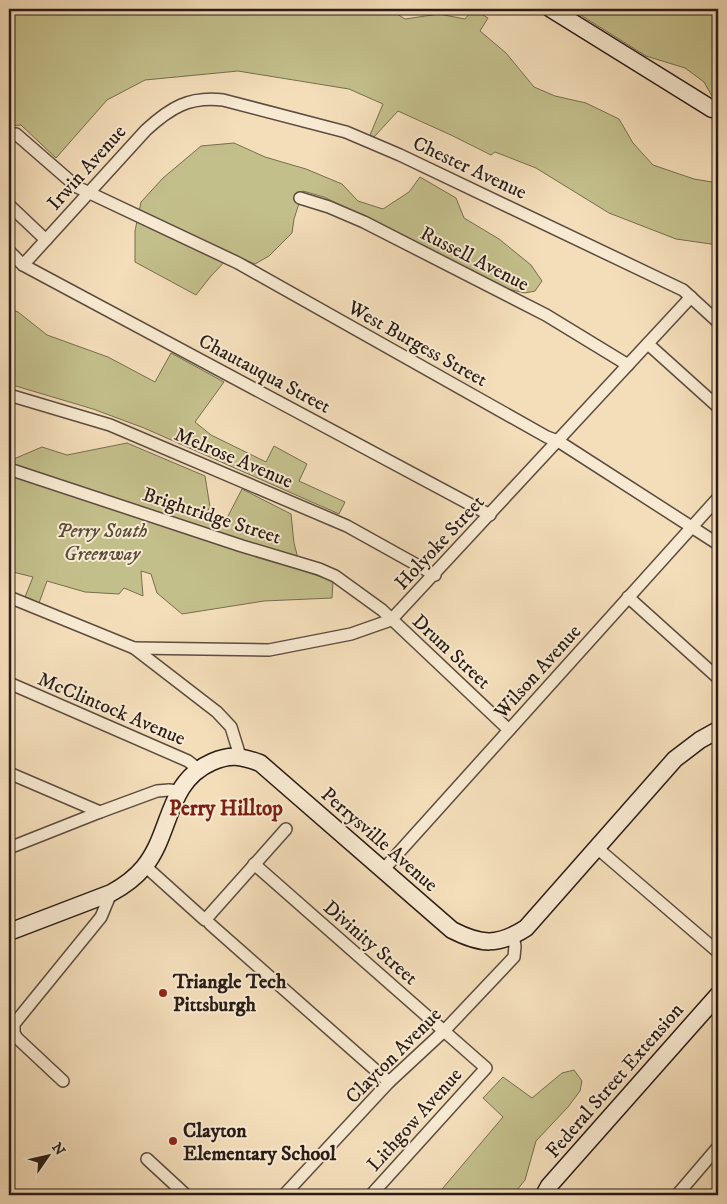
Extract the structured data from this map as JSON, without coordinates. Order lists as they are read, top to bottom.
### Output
{
  "streets": {
    "street": [
      "Irwin Avenue",
      "Chester Avenue",
      "Russell Avenue",
      "West Burgess Street",
      "Chautauqua Street",
      "Melrose Avenue",
      "Brightridge Street",
      "Holyoke Street",
      "Drum Street",
      "Wilson Avenue",
      "McClintock Avenue",
      "Perrysville Avenue",
      "Divinity Street",
      "Clayton Avenue",
      "Federal Street Extension",
      "Lithgow Avenue"
    ]
  },
  "crossings": [
    ["Irwin Avenue", "Chester Avenue"],
    ["Irwin Avenue", "West Burgess Street"],
    ["Irwin Avenue", "Chautauqua Street"],
    ["Chester Avenue", "Holyoke Street"],
    ["Russell Avenue", "Holyoke Street"],
    ["West Burgess Street", "Holyoke Street"],
    ["West Burgess Street", "Wilson Avenue"],
    ["Chautauqua Street", "Holyoke Street"],
    ["Melrose Avenue", "Holyoke Street"],
    ["Brightridge Street", "Holyoke Street"],
    ["Brightridge Street", "Drum Street"],
    ["Holyoke Street", "Drum Street"],
    ["Drum Street", "Wilson Avenue"],
    ["Wilson Avenue", "Perrysville Avenue"],
    ["Perrysville Avenue", "Clayton Avenue"],
    ["Divinity Street", "Clayton Avenue"],
    ["Divinity Street", "Lithgow Avenue"]
  ],
  "districts": ["Perry Hilltop"],
  "parks": ["Perry South Greenway"],
  "places": ["Triangle Tech Pittsburgh", "Clayton Elementary School"],
  "north": "top right"
}
